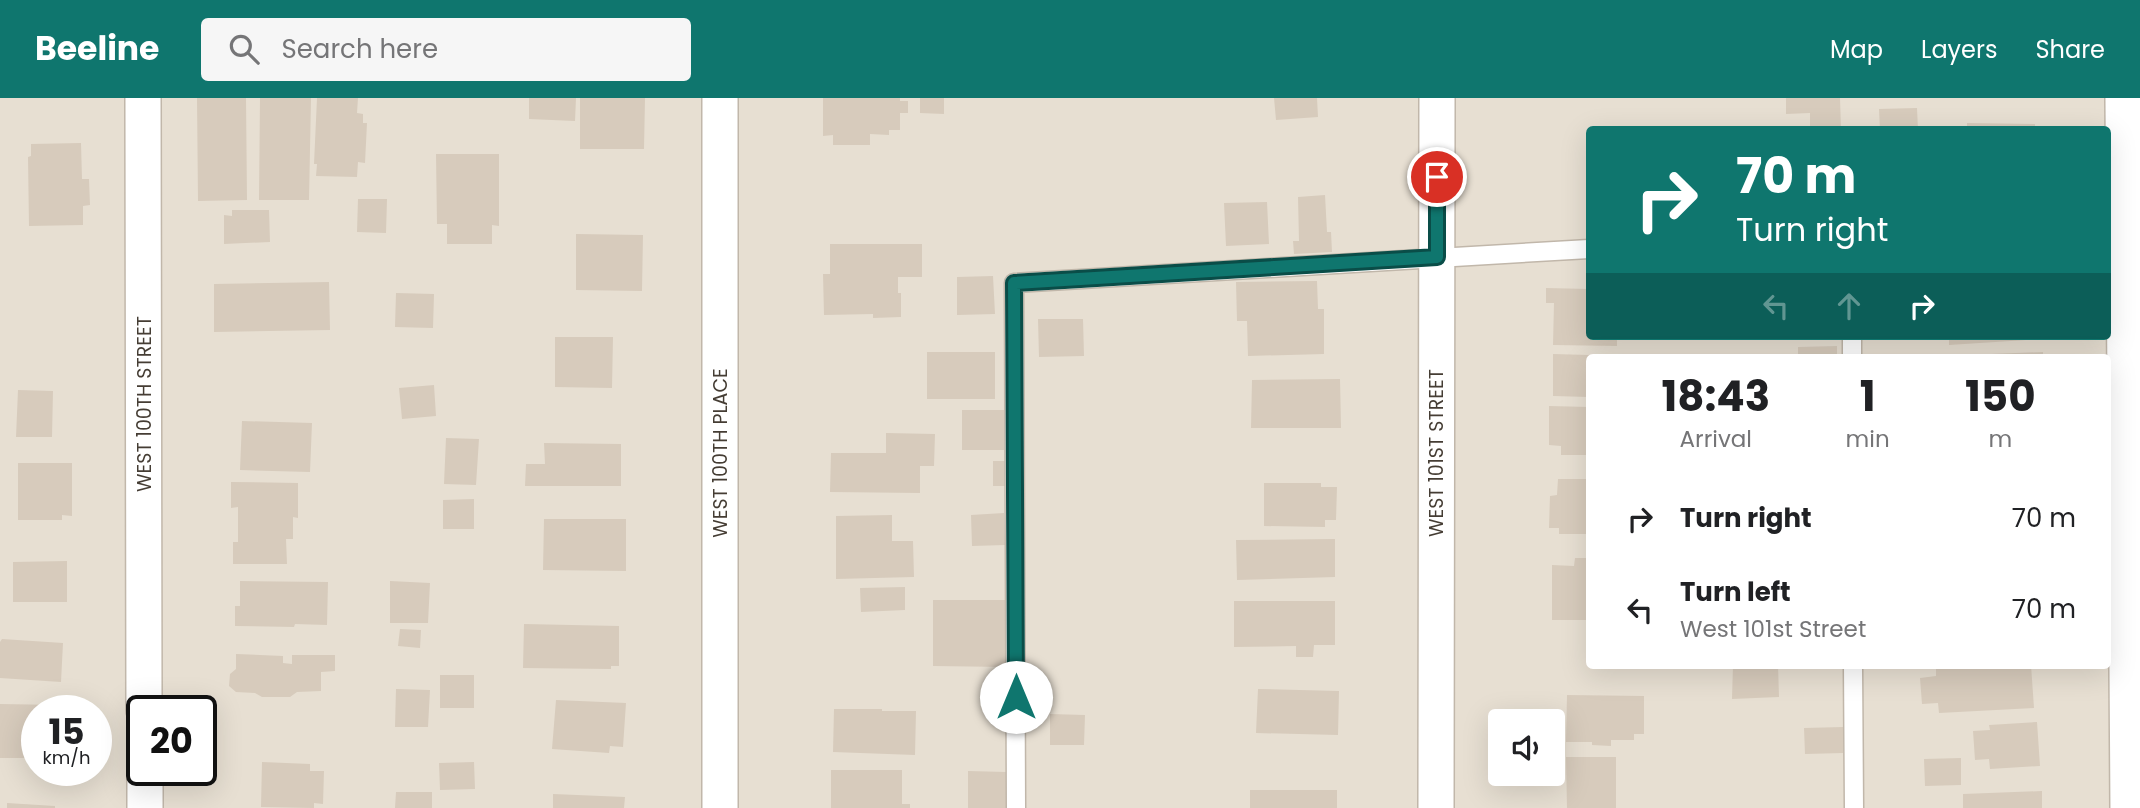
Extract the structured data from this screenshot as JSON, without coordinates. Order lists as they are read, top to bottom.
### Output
{
  "streets": {
    "street": ["WEST 100TH STREET", "WEST 100TH PLACE", "WEST 101ST STREET"]
  },
  "page": {
    "header": "Beeline",
    "search": "Search here",
    "nav": ["Map", "Layers", "Share"],
    "turn": ["70 m", "Turn right"],
    "eta": [
      "18:43",
      "Arrival",
      "1",
      "min",
      "150",
      "m"
    ],
    "list": [
      {
        "name": "Turn right",
        "value": "70 m"
      },
      {
        "name": "Turn left",
        "note": "West 101st Street",
        "value": "70 m"
      }
    ],
    "speed": "15 km/h",
    "limit": "20"
  }
}
